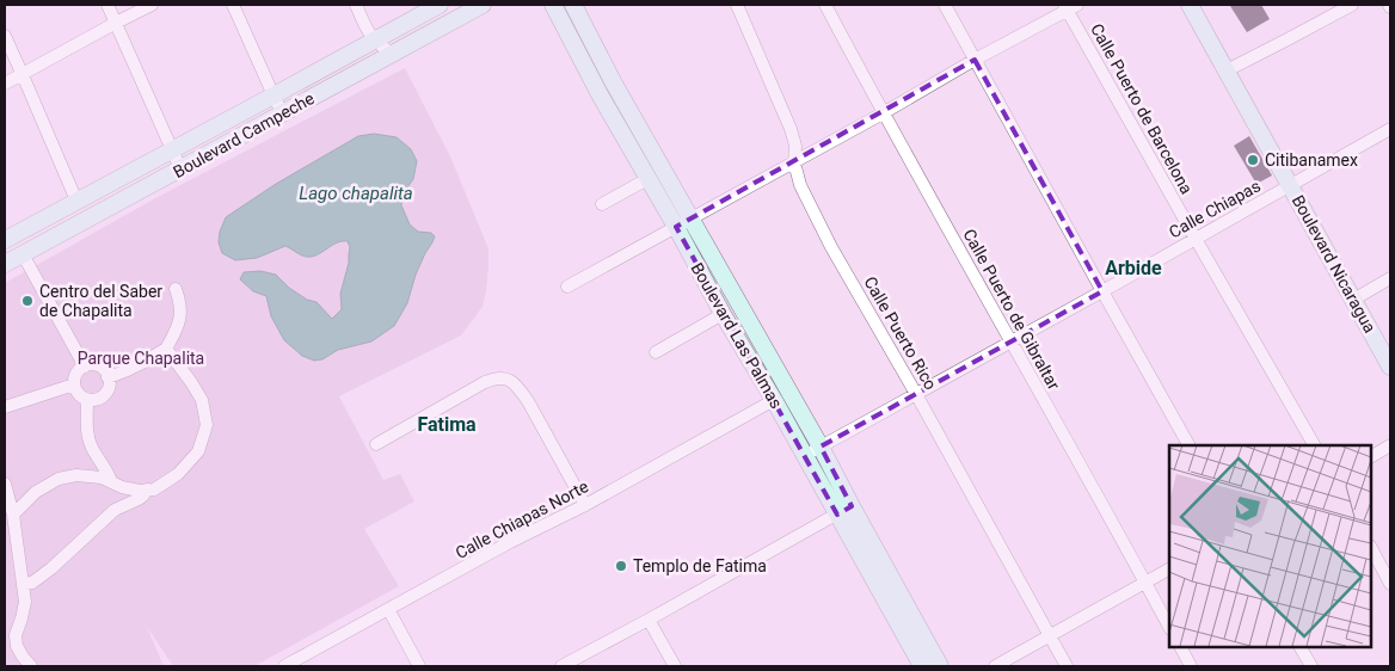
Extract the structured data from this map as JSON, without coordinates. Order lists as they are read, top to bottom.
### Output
{
  "streets": {
    "street": [
      "Calle Puerto de Barcelona",
      "Boulevard Campeche",
      "Calle Chiapas",
      "Boulevard Nicaragua",
      "Calle Puerto de Gibraltar",
      "Calle Puerto Rico",
      "Boulevard Las Palmas",
      "Calle Chiapas Norte"
    ]
  },
  "crossings": [
    ["Calle Puerto de Barcelona", "Calle Chiapas"],
    ["Calle Chiapas", "Boulevard Nicaragua"],
    ["Calle Chiapas", "Calle Puerto de Gibraltar"],
    ["Calle Chiapas", "Calle Puerto Rico"],
    ["Calle Chiapas", "Boulevard Las Palmas"],
    ["Boulevard Las Palmas", "Calle Chiapas Norte"]
  ],
  "districts": ["Arbide", "Fatima"],
  "water": ["Lago chapalita"],
  "parks": ["Parque Chapalita"],
  "places": ["Citibanamex", "Centro del Saber de Chapalita", "Templo de Fatima"]
}
